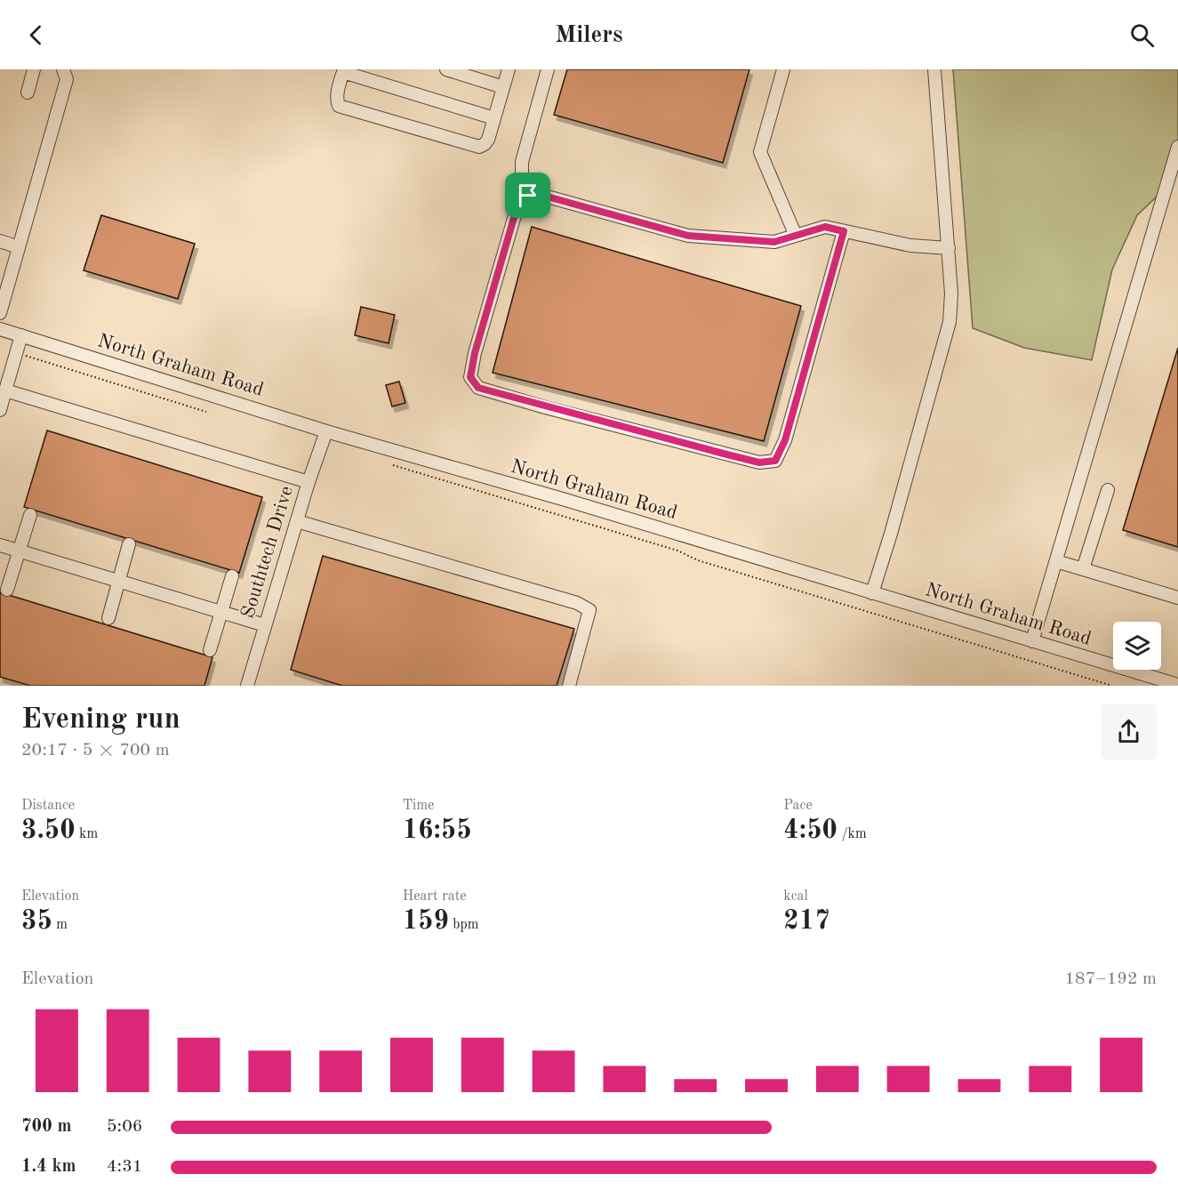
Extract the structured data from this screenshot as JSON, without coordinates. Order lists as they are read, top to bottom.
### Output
{
  "streets": {
    "street": ["North Graham Road", "Southtech Drive"]
  },
  "crossings": [
    ["North Graham Road", "Southtech Drive"]
  ],
  "page": {
    "header": "Milers",
    "heading": ["Evening run", "20:17 · 5 × 700 m"],
    "stats": [
      ["Distance", "3.50 km"],
      ["Time", "16:55"],
      ["Pace", "4:50 /km"],
      ["Elevation", "35 m"],
      ["Heart rate", "159 bpm"],
      ["kcal", "217"]
    ],
    "chart": ["Elevation", "187–192 m"],
    "list": [
      {
        "name": "700 m",
        "note": "5:06"
      },
      {
        "name": "1.4 km",
        "note": "4:31"
      }
    ]
  }
}
